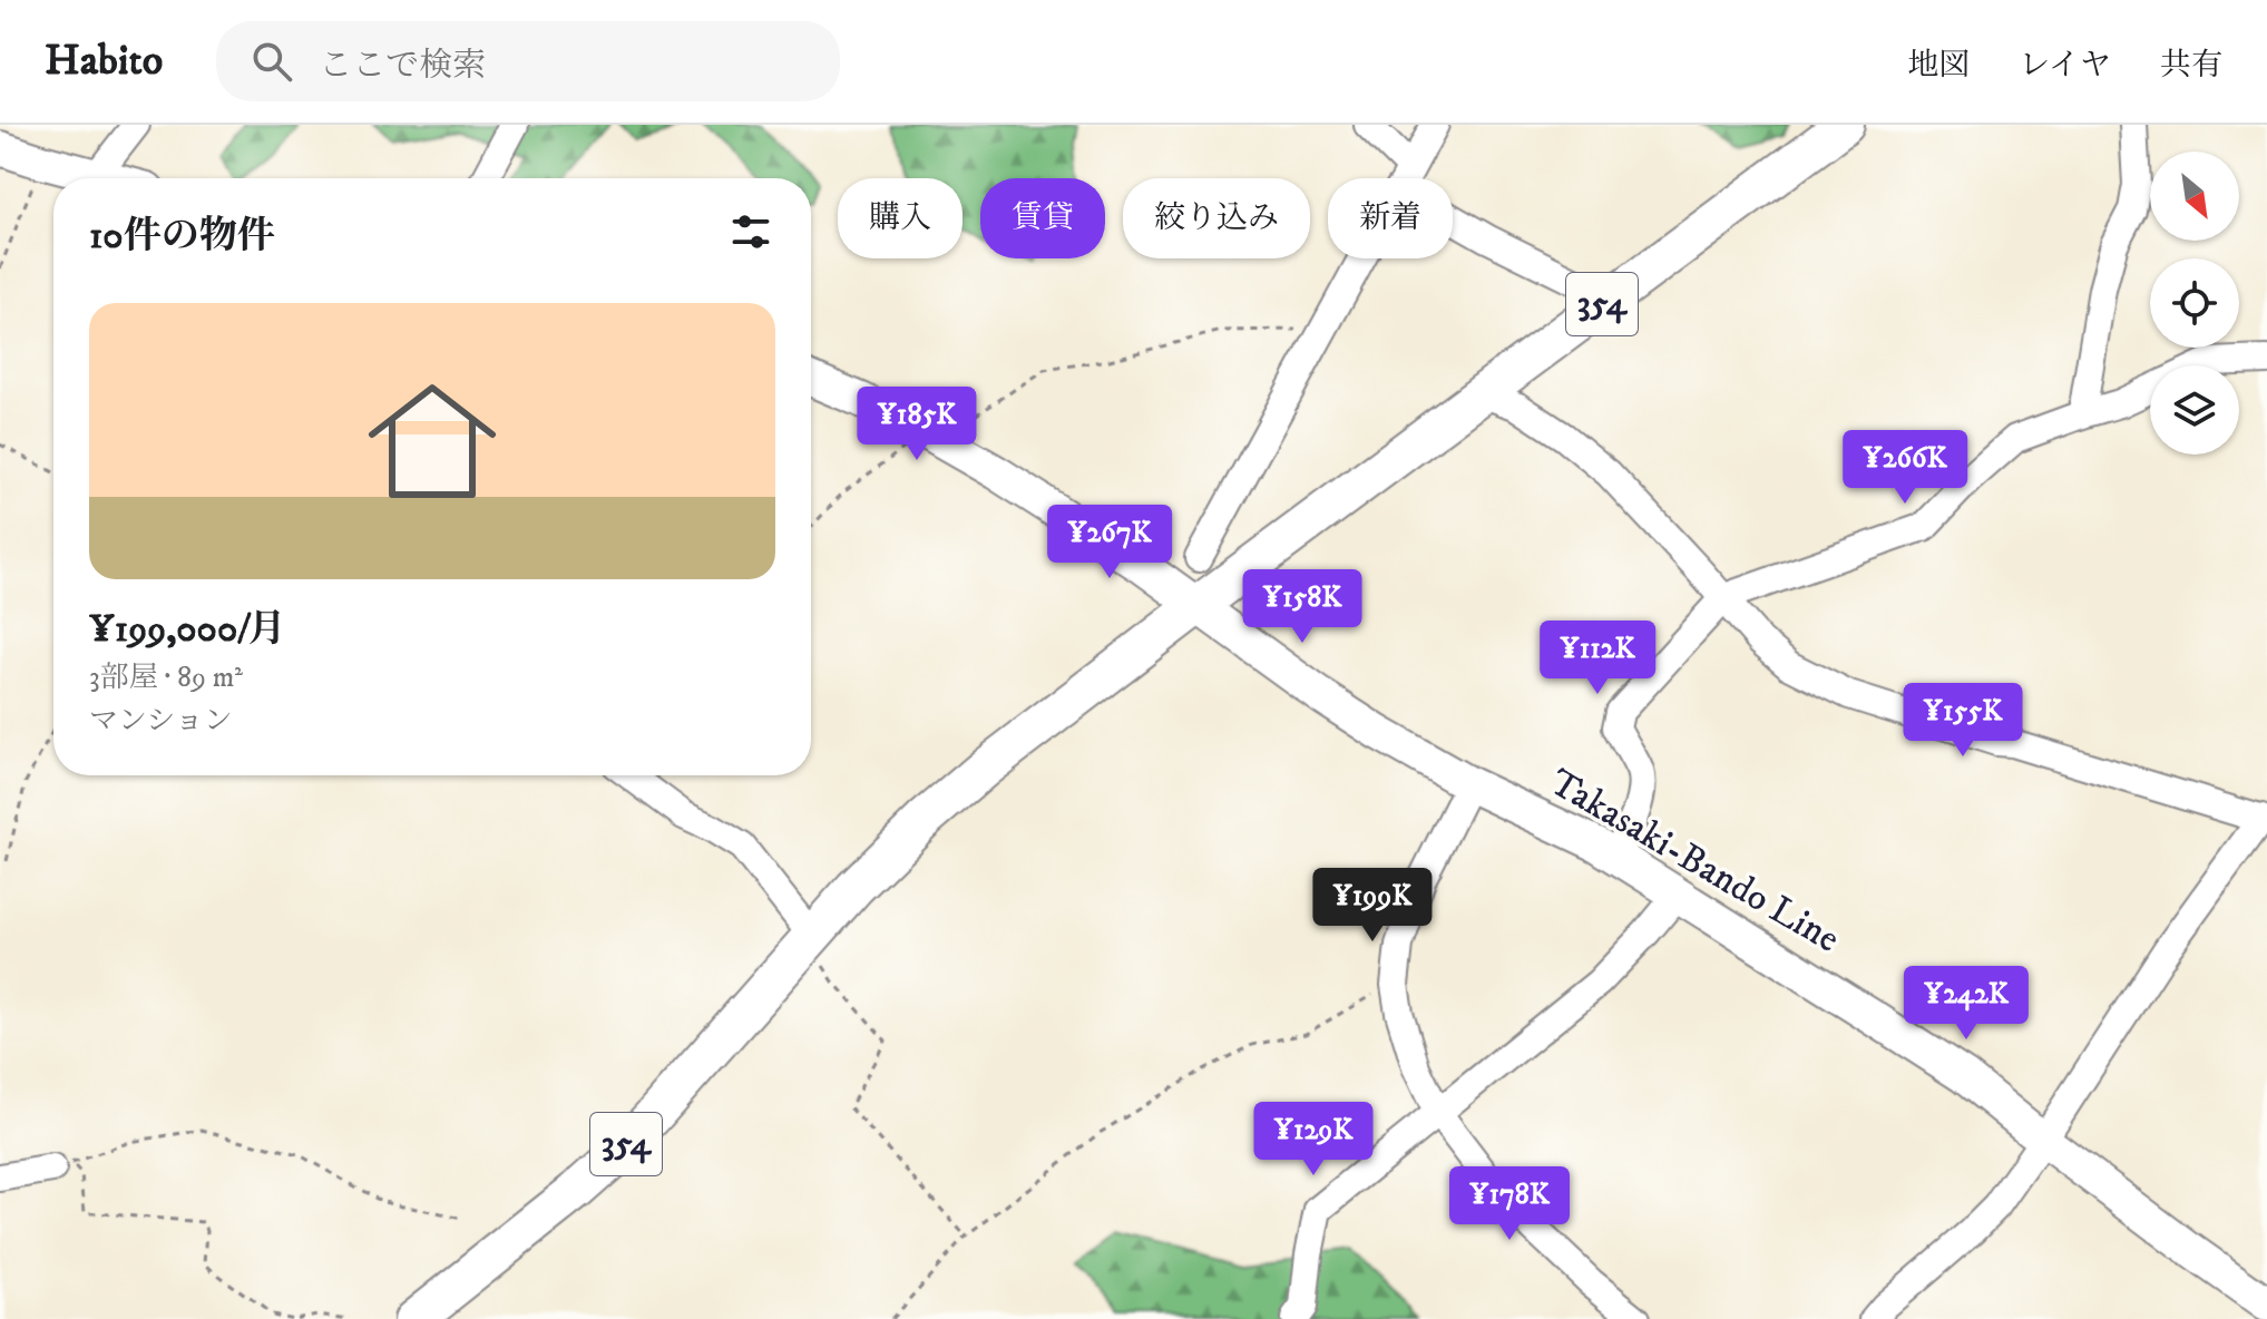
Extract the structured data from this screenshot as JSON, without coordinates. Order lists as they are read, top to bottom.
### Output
{
  "streets": {
    "highway": ["354"],
    "main road": ["Takasaki-Bando Line"]
  },
  "crossings": [
    ["354", "Takasaki-Bando Line"]
  ],
  "north": "bottom right",
  "page": {
    "header": "Habito",
    "search": "ここで検索",
    "nav": ["地図", "レイヤ", "共有"],
    "chip": [
      "購入",
      "賃貸",
      "絞り込み",
      "新着"
    ],
    "heading": "10件の物件",
    "list": [
      {
        "name": "¥199,000/月",
        "note": "3部屋 · 89 m² · マンション"
      }
    ],
    "price": [
      "¥185K",
      "¥266K",
      "¥267K",
      "¥158K",
      "¥112K",
      "¥155K",
      "¥199K",
      "¥242K",
      "¥129K",
      "¥178K"
    ]
  }
}
